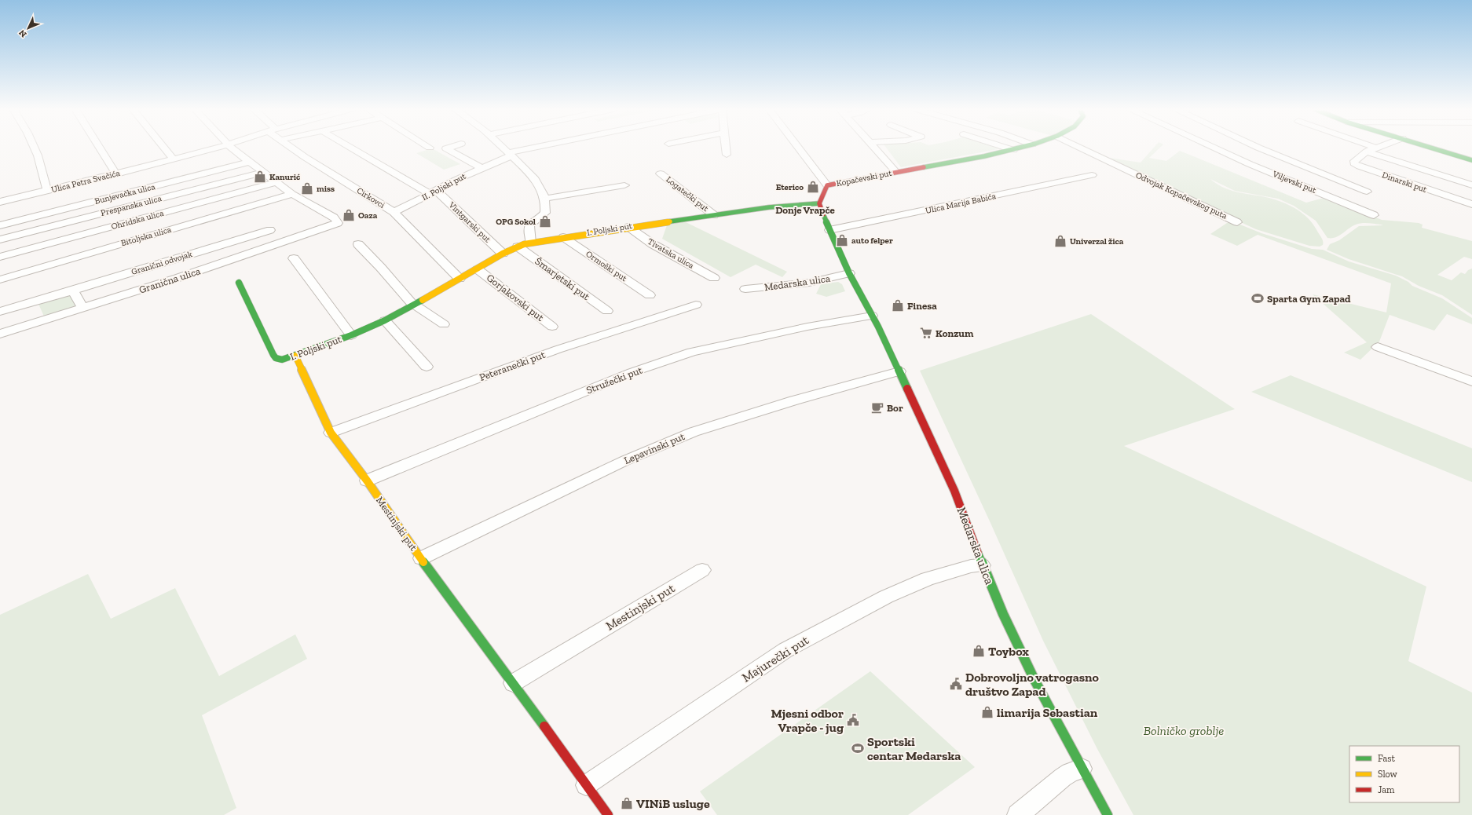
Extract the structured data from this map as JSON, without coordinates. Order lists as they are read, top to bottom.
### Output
{
  "streets": {
    "street": [
      "Kopačevski put",
      "Ulica Petra Svačića",
      "Viljevski put",
      "Dinarski put",
      "II. Poljski put",
      "Bunjevačka ulica",
      "Logatečki put",
      "Odvojak Kopačevskog puta",
      "Cirkovci",
      "Ulica Marija Babića",
      "Prespanska ulica",
      "Ohridska ulica",
      "Vintgarski put",
      "I. Poljski put",
      "Bitoljska ulica",
      "Tivatska ulica",
      "Granični odvojak",
      "Ormoški put",
      "Šmarjetski put",
      "Granična ulica",
      "Medarska ulica",
      "Gorjakovski put",
      "Peteranečki put",
      "Stružečki put",
      "Lepavinski put",
      "Mestinjski put",
      "Majurečki put"
    ]
  },
  "crossings": [
    ["II. Poljski put", "Cirkovci"],
    ["II. Poljski put", "Vintgarski put"],
    ["Logatečki put", "I. Poljski put"],
    ["Cirkovci", "I. Poljski put"],
    ["Ulica Marija Babića", "Medarska ulica"],
    ["Vintgarski put", "I. Poljski put"],
    ["I. Poljski put", "Tivatska ulica"],
    ["I. Poljski put", "Ormoški put"],
    ["I. Poljski put", "Šmarjetski put"],
    ["I. Poljski put", "Medarska ulica"],
    ["I. Poljski put", "Gorjakovski put"],
    ["I. Poljski put", "Mestinjski put"],
    ["Bitoljska ulica", "Granična ulica"],
    ["Medarska ulica", "Stružečki put"],
    ["Medarska ulica", "Lepavinski put"],
    ["Medarska ulica", "Majurečki put"],
    ["Peteranečki put", "Mestinjski put"],
    ["Stružečki put", "Mestinjski put"],
    ["Lepavinski put", "Mestinjski put"],
    ["Mestinjski put", "Majurečki put"]
  ],
  "districts": ["Donje Vrapče"],
  "parks": ["Bolničko groblje"],
  "places": {
    "shop": [
      "Kanurić",
      "Eterico",
      "miss",
      "Oaza",
      "OPG Sokol",
      "auto felper",
      "Univerzal žica",
      "Finesa",
      "Toybox",
      "limarija Sebastian",
      "VINiB usluge"
    ],
    "sports": ["Sparta Gym Zapad", "Sportski centar Medarska"],
    "supermarket": ["Konzum"],
    "cafe": ["Bor"],
    "public building": ["Dobrovoljno vatrogasno društvo Zapad", "Mjesni odbor Vrapče - jug"]
  },
  "legend": ["Fast", "Slow", "Jam"],
  "north": "bottom left"
}
